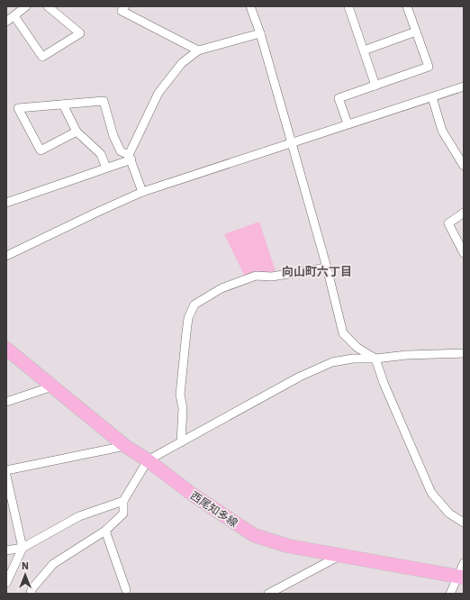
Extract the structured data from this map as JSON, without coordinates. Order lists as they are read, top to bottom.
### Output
{
  "streets": {
    "main road": ["西尾知多線"]
  },
  "districts": ["向山町六丁目"],
  "north": "top"
}
